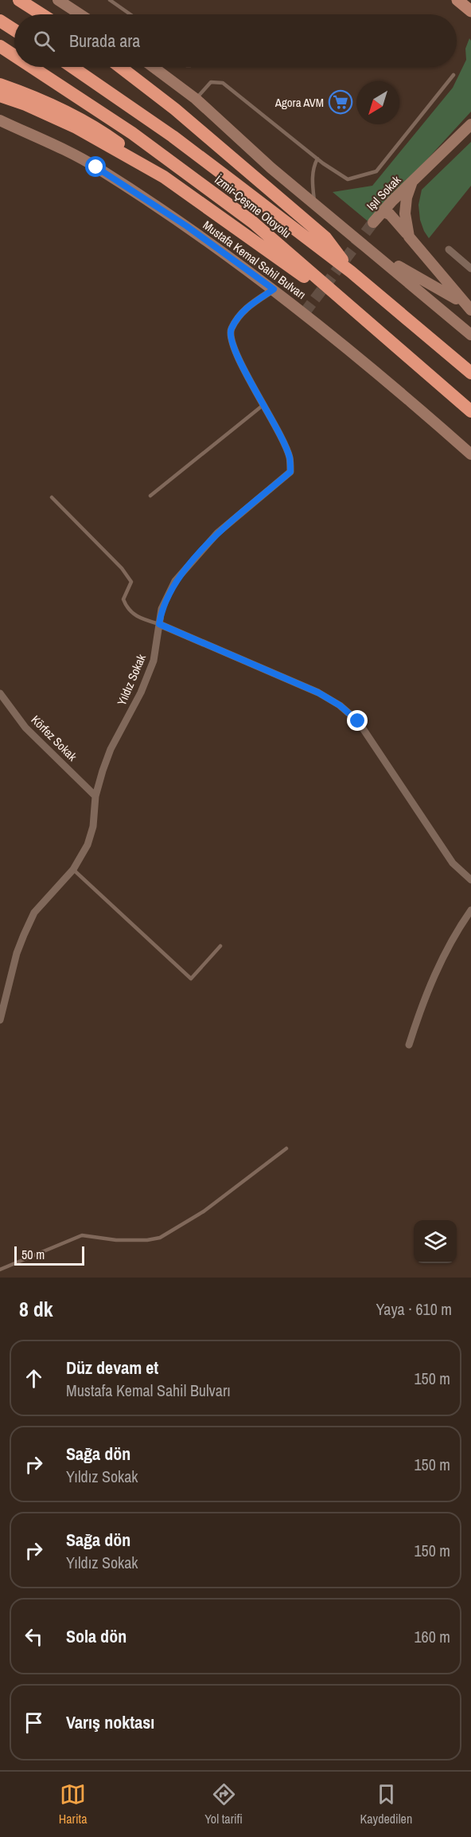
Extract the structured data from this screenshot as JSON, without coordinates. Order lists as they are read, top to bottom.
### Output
{
  "streets": {
    "highway": ["İzmir-Çeşme Otoyolu"],
    "street": [
      "Işıl Sokak",
      "Mustafa Kemal Sahil Bulvarı",
      "Yıldız Sokak",
      "Körfez Sokak"
    ]
  },
  "crossings": [
    ["Mustafa Kemal Sahil Bulvarı", "Yıldız Sokak"],
    ["Yıldız Sokak", "Körfez Sokak"]
  ],
  "places": {
    "supermarket": ["Agora AVM"]
  },
  "scale_bar": "50 m",
  "north": "bottom left",
  "page": {
    "search": "Burada ara",
    "scale": "50 m",
    "heading": ["8 dk", "Yaya · 610 m"],
    "list": [
      ["Düz devam et", "Mustafa Kemal Sahil Bulvarı", "150 m"],
      ["Sağa dön", "Yıldız Sokak", "150 m"],
      ["Sağa dön", "Yıldız Sokak", "150 m"],
      ["Sola dön", "160 m"],
      "Varış noktası"
    ],
    "nav": ["Harita", "Yol tarifi", "Kaydedilen"]
  }
}
